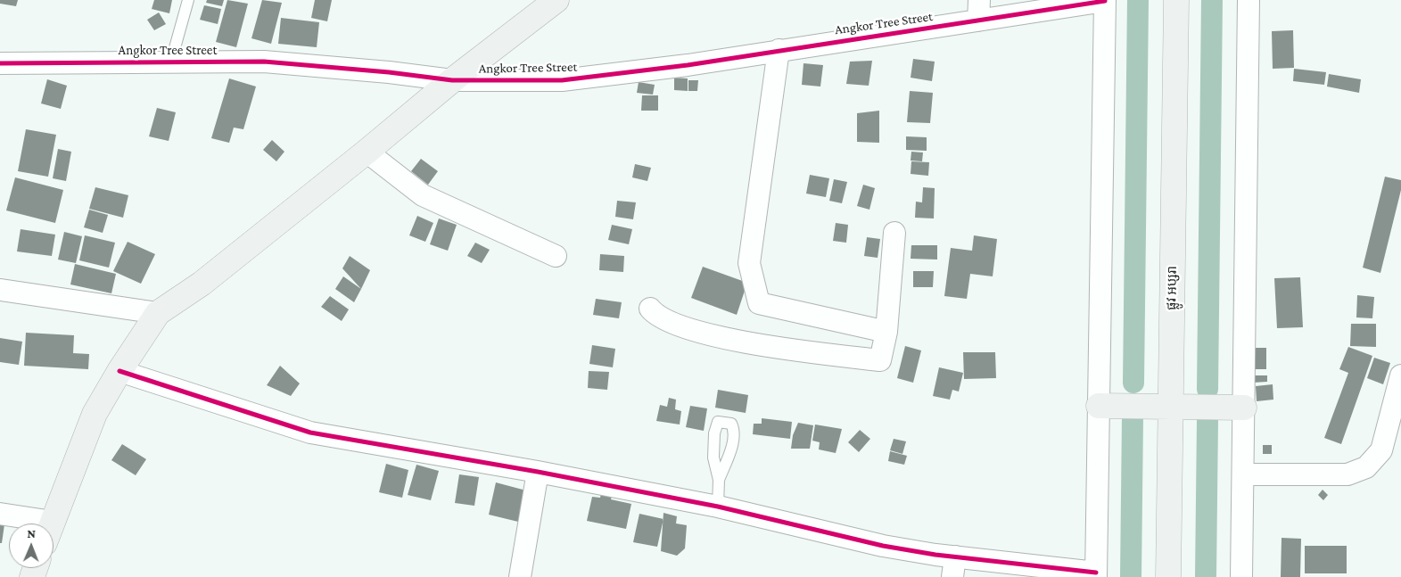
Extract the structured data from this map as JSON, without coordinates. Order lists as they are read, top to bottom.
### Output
{
  "streets": {
    "street": ["Angkor Tree Street", "ផ្លូវ អប្សរា"]
  },
  "north": "top"
}
